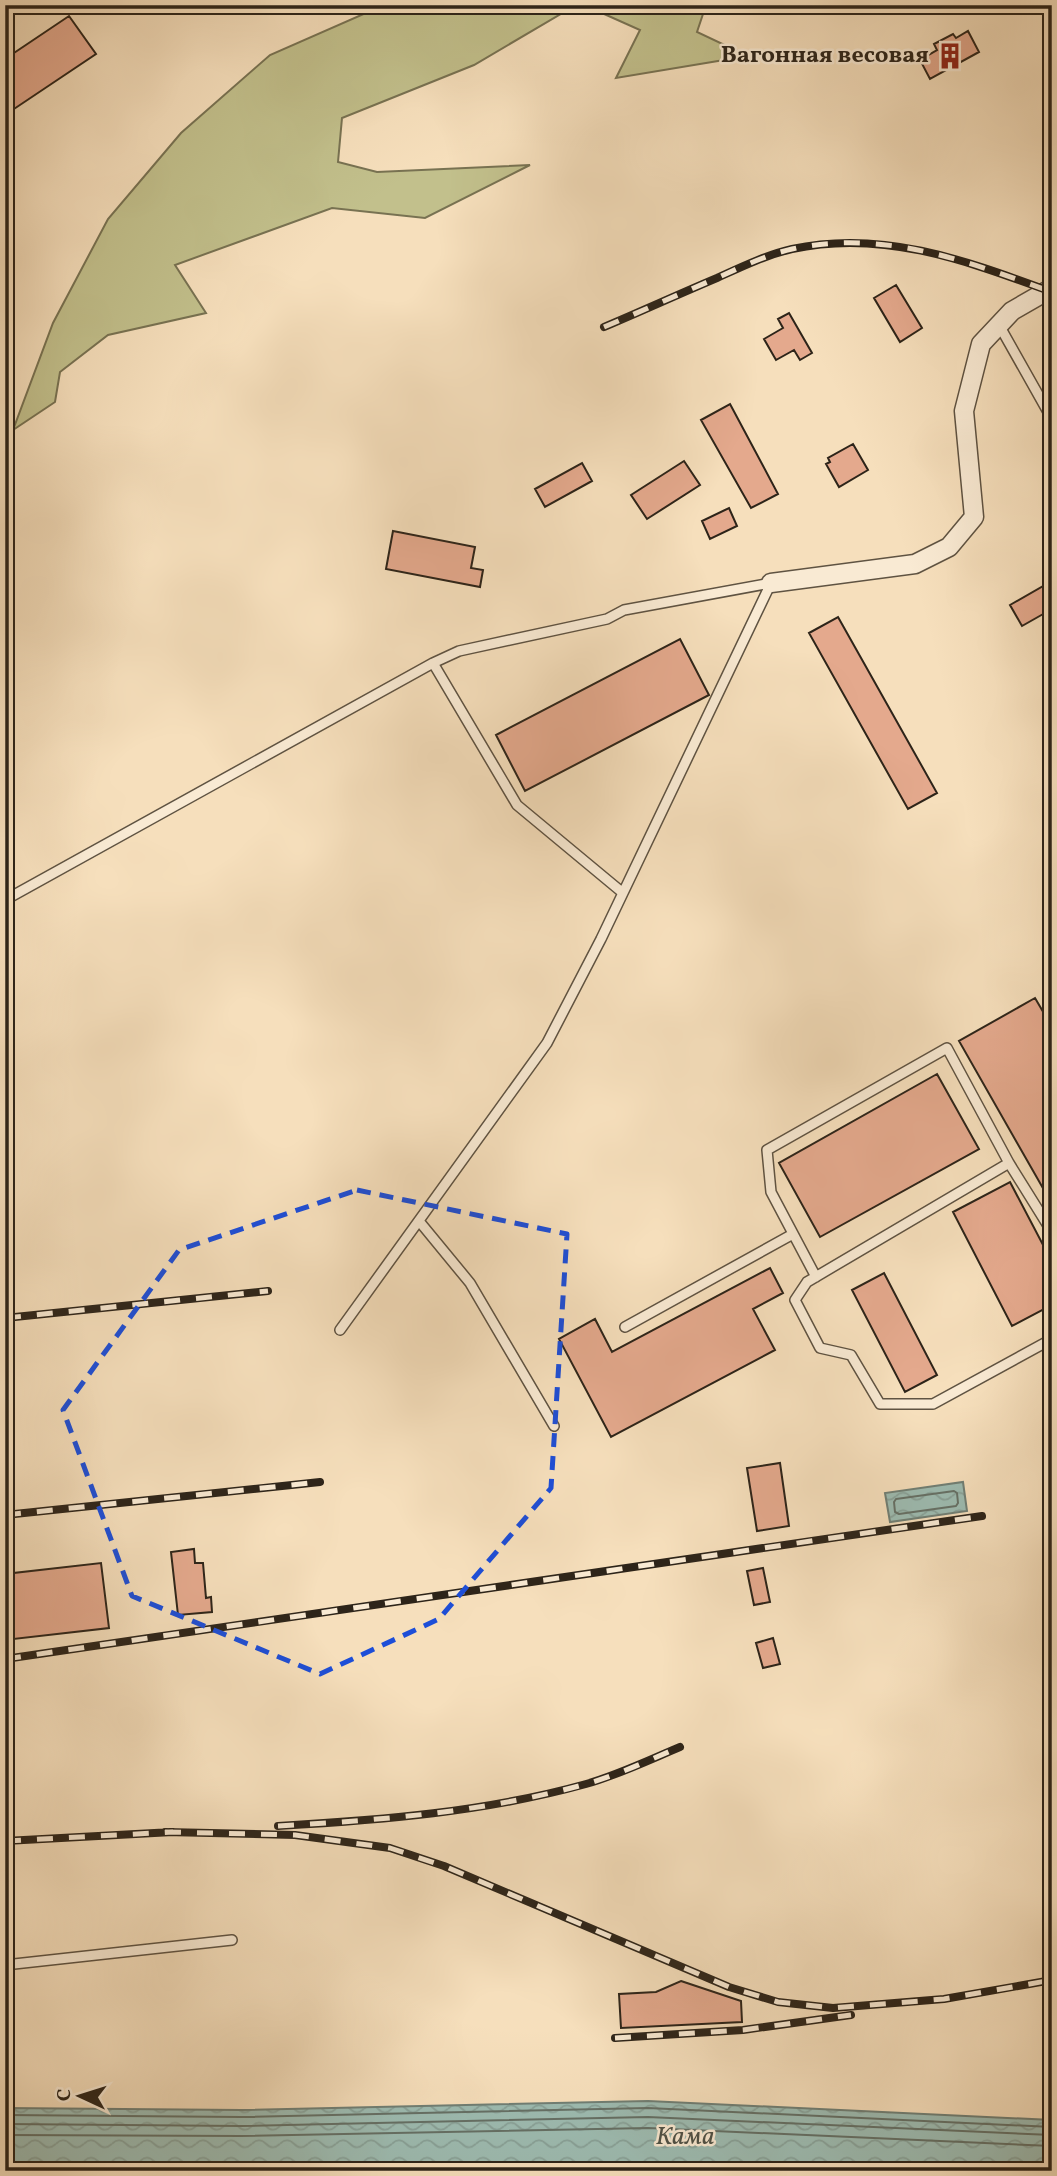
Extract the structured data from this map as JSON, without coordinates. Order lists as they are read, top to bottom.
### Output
{
  "water": ["Кама"],
  "places": {
    "building": ["Вагонная весовая"]
  },
  "north": "left"
}
